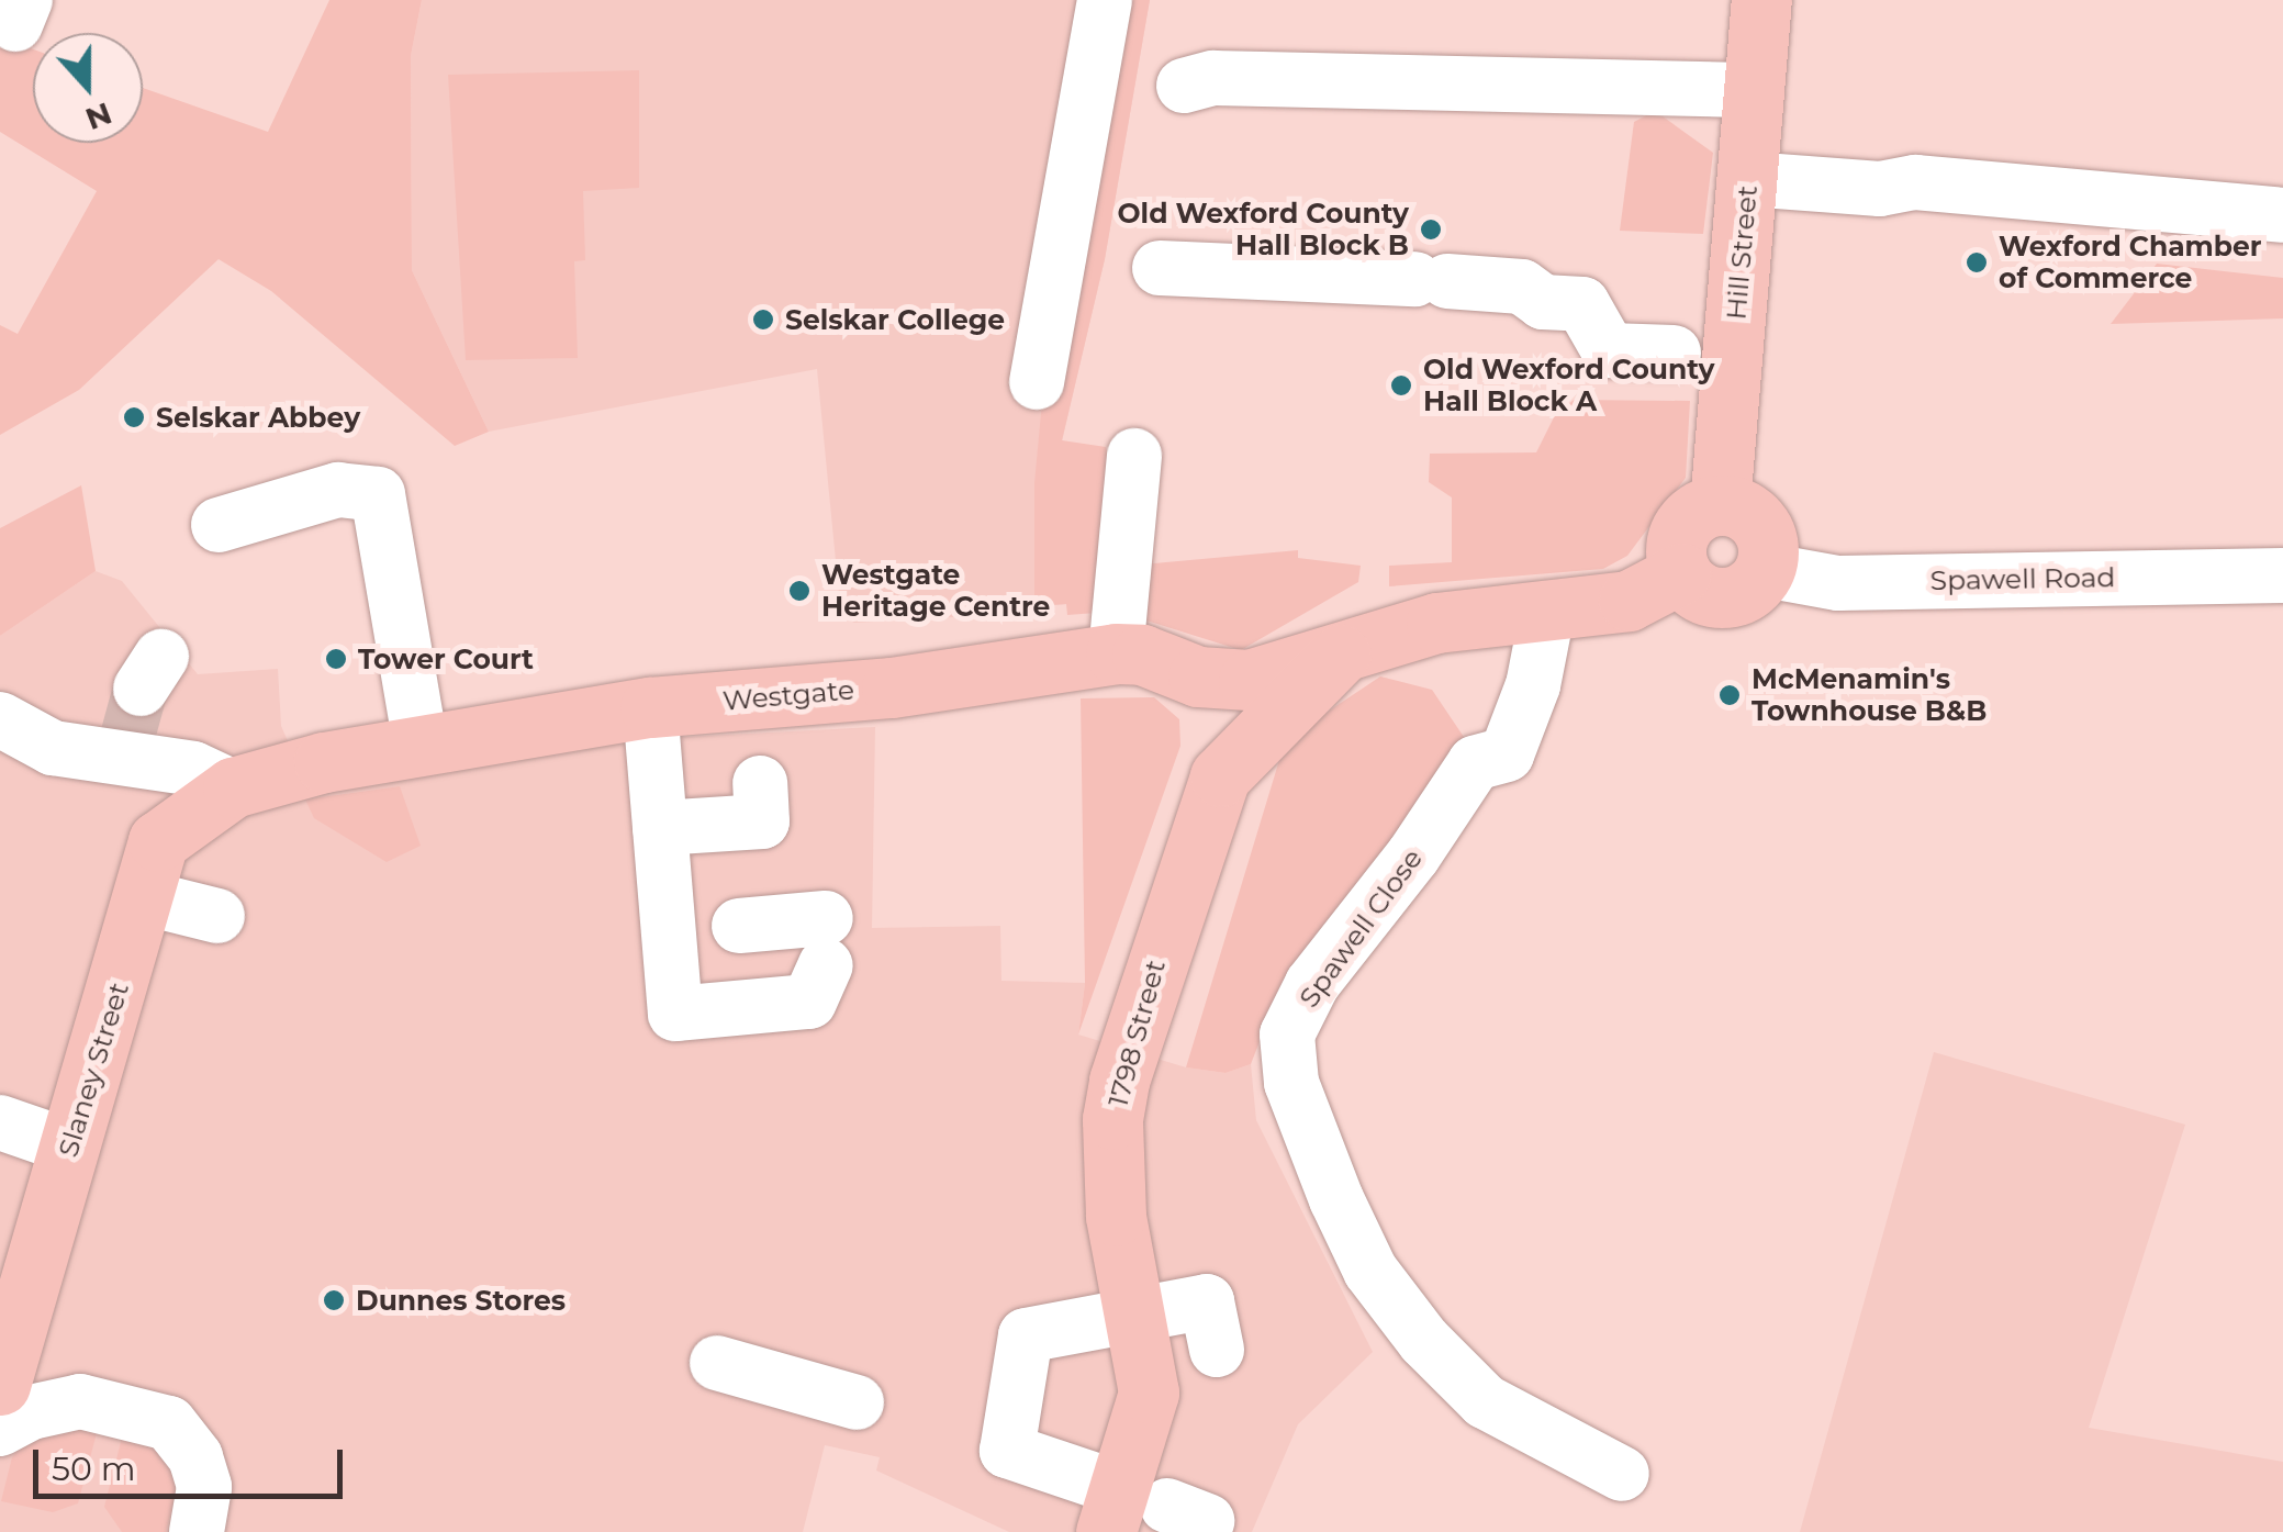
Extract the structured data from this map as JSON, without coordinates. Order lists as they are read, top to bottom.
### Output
{
  "streets": {
    "main road": [
      "Hill Street",
      "Westgate",
      "1798 Street",
      "Slaney Street"
    ],
    "street": ["Spawell Road", "Spawell Close"]
  },
  "crossings": [
    ["Hill Street", "Spawell Road"],
    ["Westgate", "1798 Street"],
    ["Westgate", "Slaney Street"]
  ],
  "places": [
    "Old Wexford County Hall Block B",
    "Wexford Chamber of Commerce",
    "Selskar College",
    "Old Wexford County Hall Block A",
    "Selskar Abbey",
    "Westgate Heritage Centre",
    "Tower Court",
    "McMenamin's Townhouse B&B",
    "Dunnes Stores"
  ],
  "scale_bar": "50 m",
  "north": "bottom"
}
